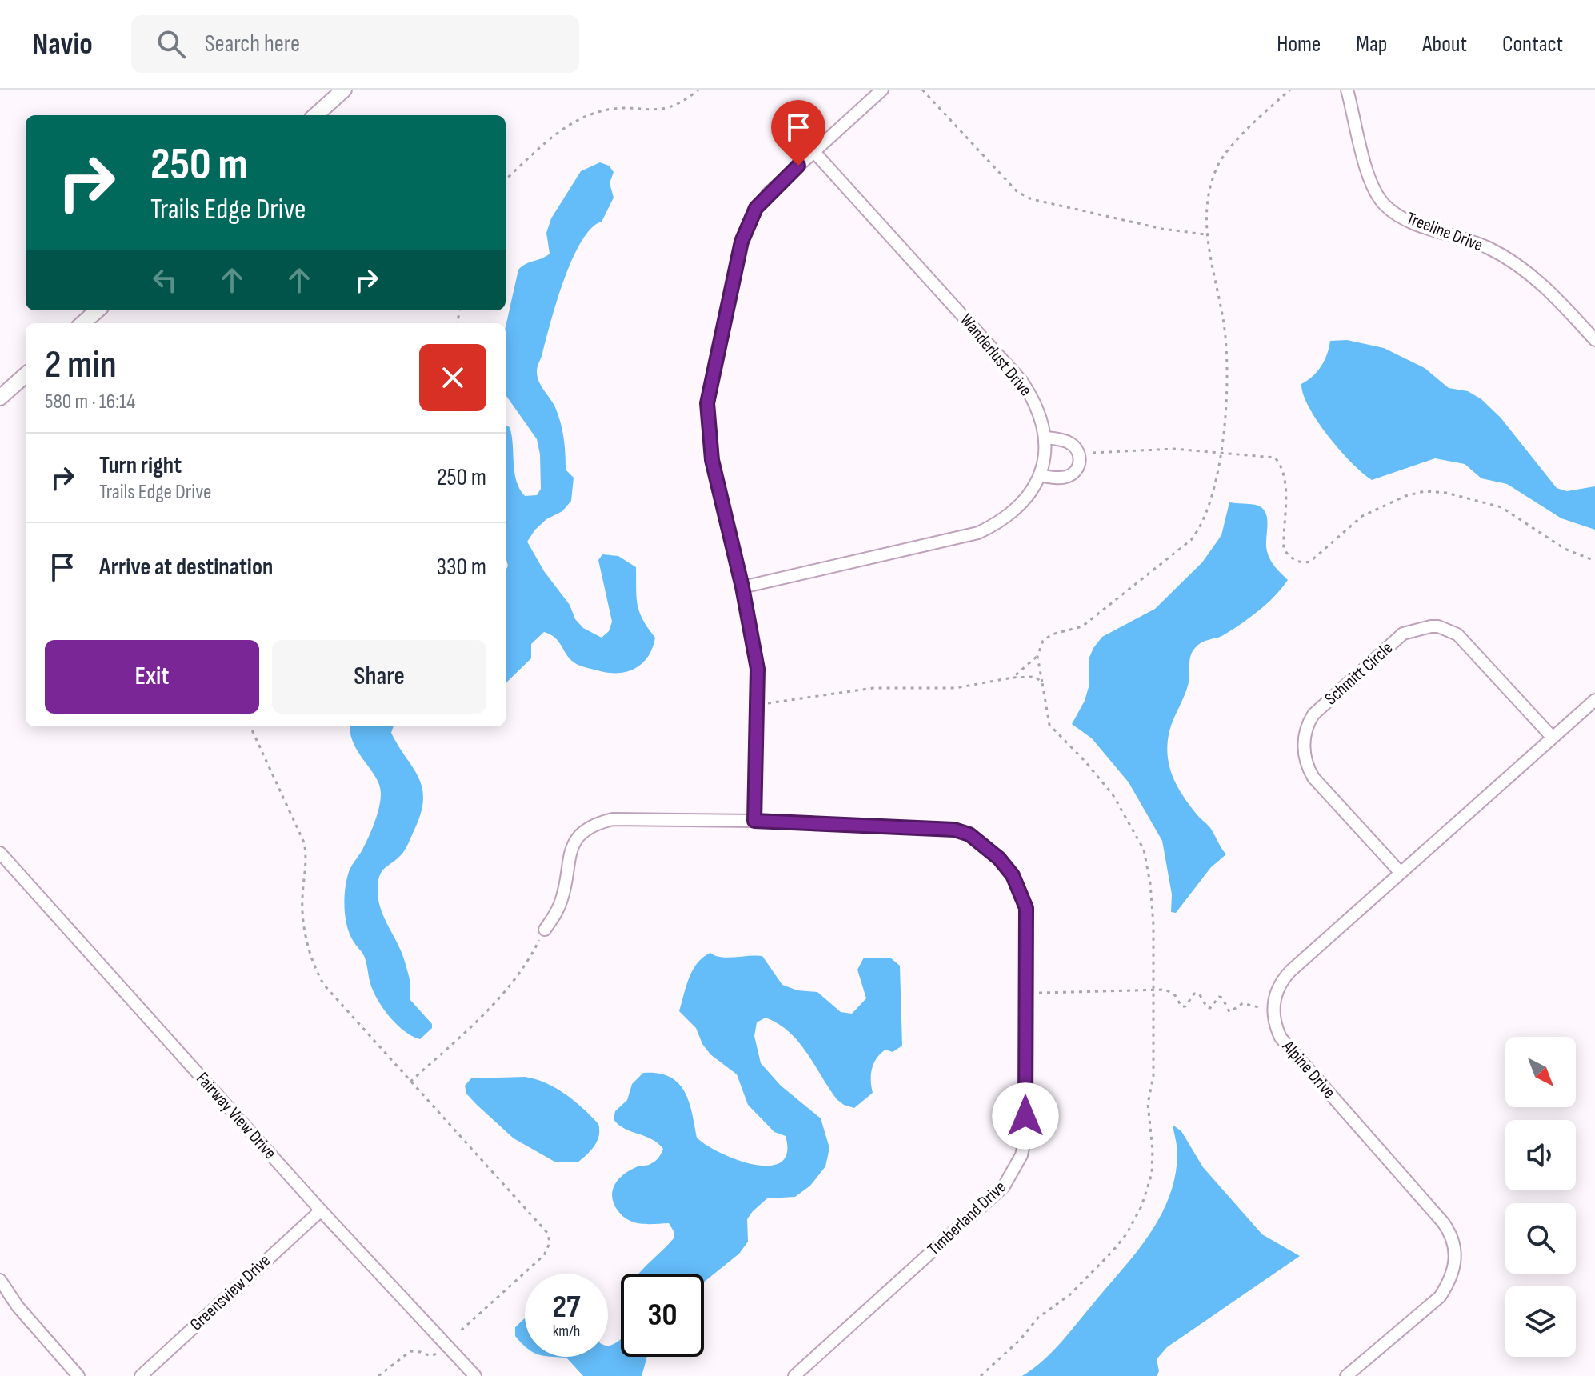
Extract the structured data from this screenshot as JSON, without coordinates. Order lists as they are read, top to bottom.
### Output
{
  "streets": {
    "street": [
      "Treeline Drive",
      "Wanderlust Drive",
      "Schmitt Circle",
      "Alpine Drive",
      "Fairway View Drive",
      "Timberland Drive",
      "Greensview Drive"
    ]
  },
  "crossings": [
    ["Fairway View Drive", "Greensview Drive"]
  ],
  "north": "bottom right",
  "page": {
    "header": "Navio",
    "search": "Search here",
    "nav": [
      "Home",
      "Map",
      "About",
      "Contact"
    ],
    "turn": ["250 m", "Trails Edge Drive"],
    "heading": ["2 min", "580 m · 16:14"],
    "list": [
      {
        "name": "Turn right",
        "note": "Trails Edge Drive",
        "value": "250 m"
      },
      {
        "name": "Arrive at destination",
        "value": "330 m"
      }
    ],
    "buttons": ["Exit", "Share"],
    "speed": "27 km/h",
    "limit": "30"
  }
}
